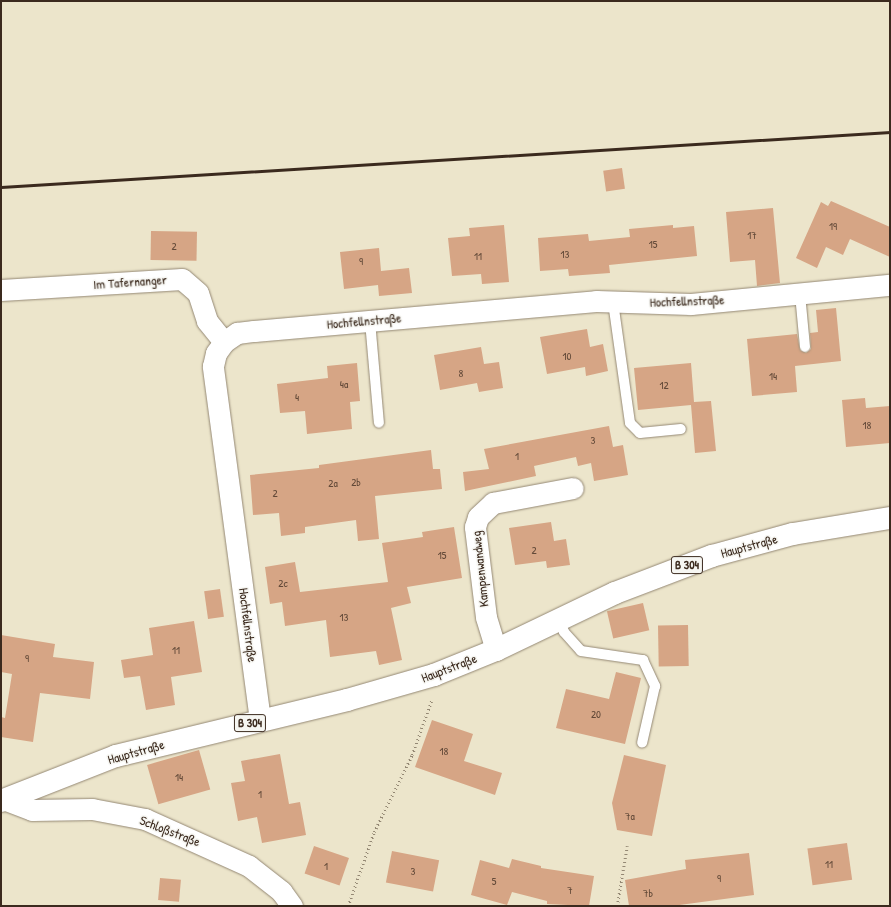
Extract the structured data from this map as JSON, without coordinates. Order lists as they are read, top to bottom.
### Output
{
  "streets": {
    "main road": ["Hauptstraße", "B 304"],
    "street": [
      "Im Tafernanger",
      "Hochfellnstraße",
      "Kampenwandweg",
      "Schloßstraße"
    ]
  },
  "crossings": [
    ["Im Tafernanger", "Hochfellnstraße"],
    ["Hochfellnstraße", "Hauptstraße"],
    ["Hauptstraße", "Kampenwandweg"],
    ["Hauptstraße", "Schloßstraße"]
  ],
  "house_numbers": [
    "19",
    "17",
    "15",
    "2",
    "13",
    "11",
    "9",
    "10",
    "8",
    "14",
    "4a",
    "12",
    "4",
    "18",
    "3",
    "1",
    "2b",
    "2a",
    "2",
    "2",
    "15",
    "2c",
    "13",
    "11",
    "9",
    "20",
    "18",
    "14",
    "1",
    "7a",
    "11",
    "1",
    "3",
    "9",
    "5",
    "7",
    "7b"
  ]
}
